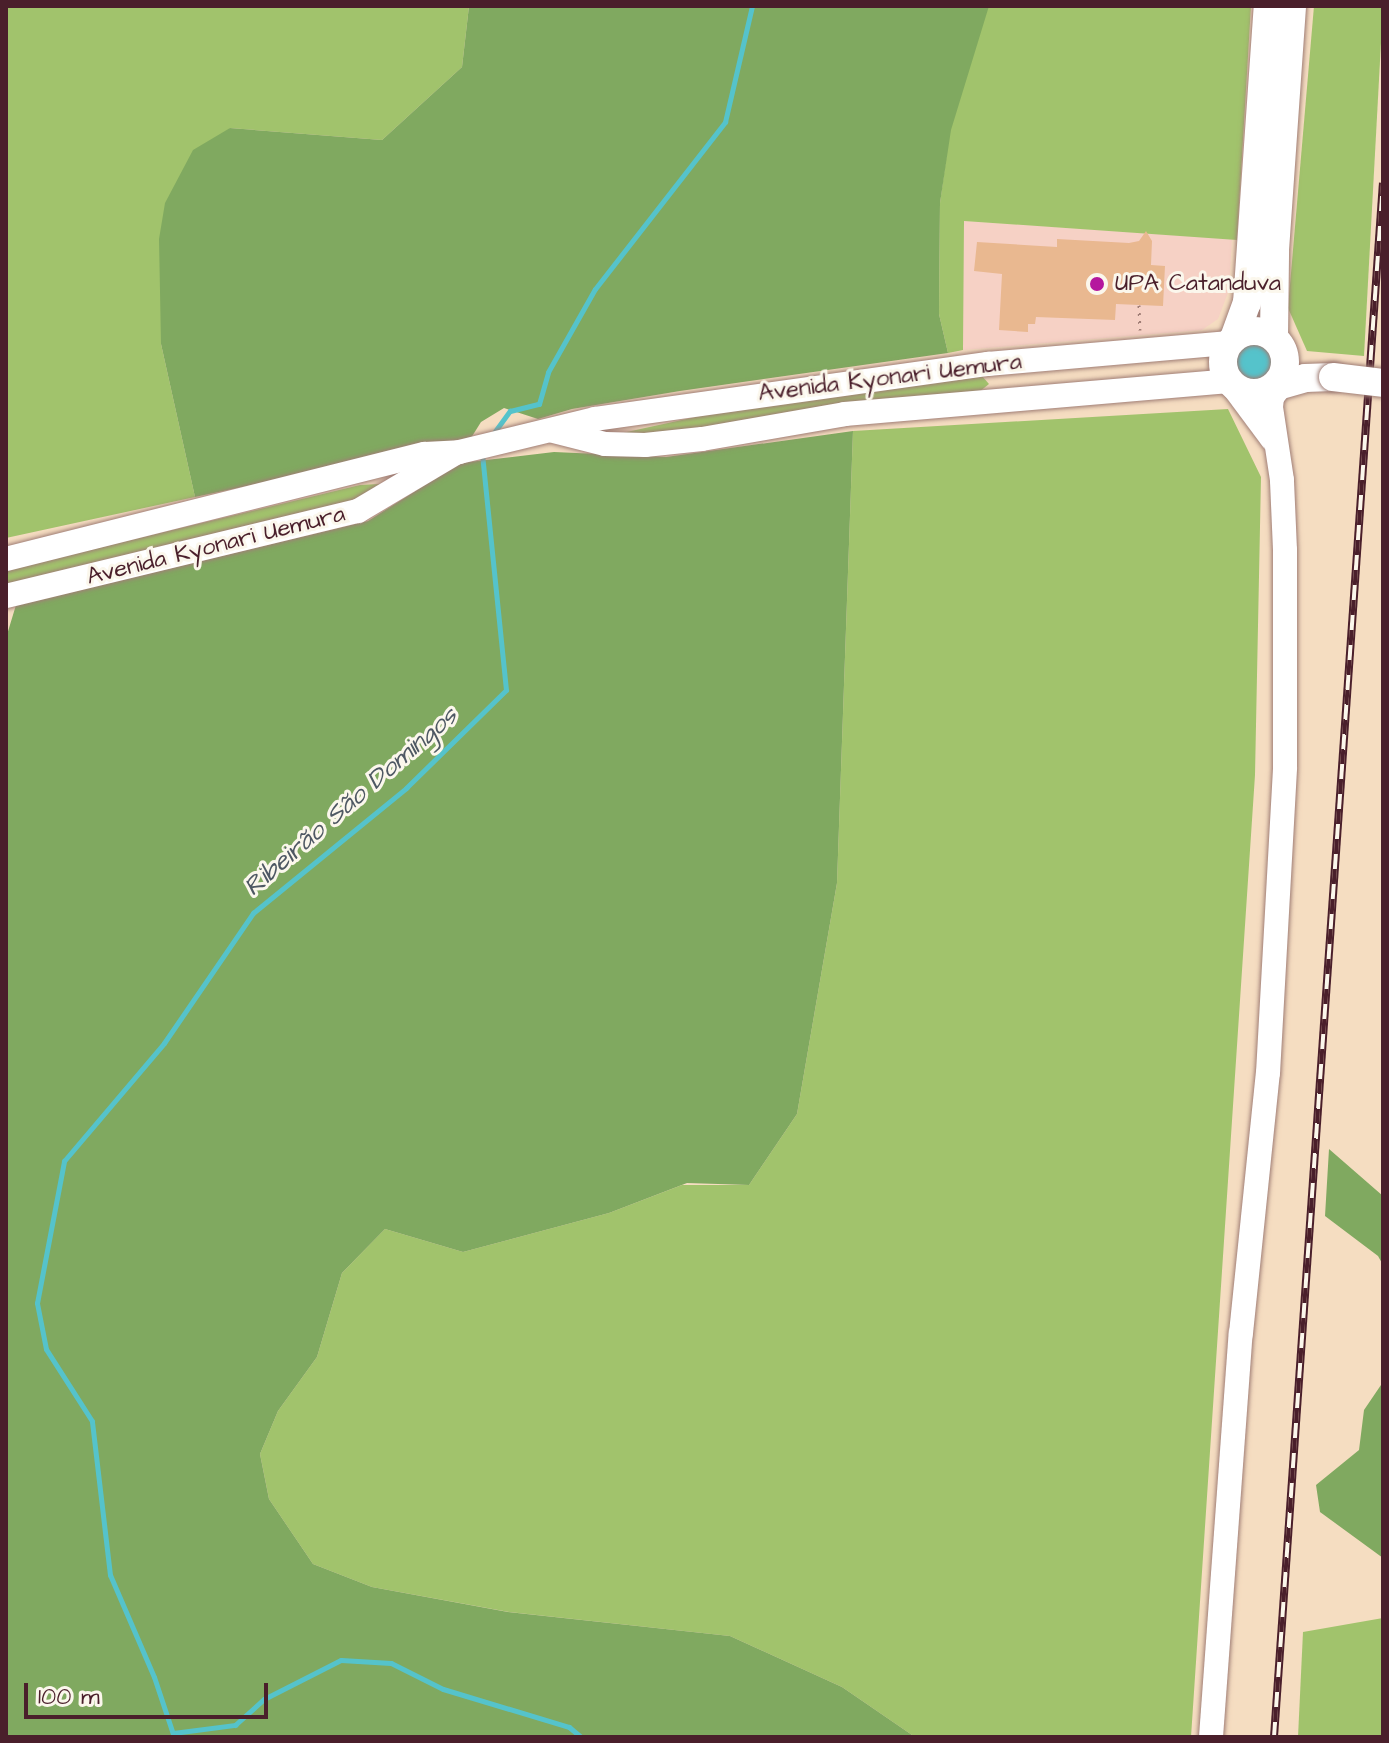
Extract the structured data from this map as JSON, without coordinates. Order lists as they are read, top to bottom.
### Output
{
  "streets": {
    "street": ["Avenida Kyonari Uemura"]
  },
  "water": ["Ribeirão São Domingos"],
  "places": ["UPA Catanduva"],
  "scale_bar": "100 m"
}
